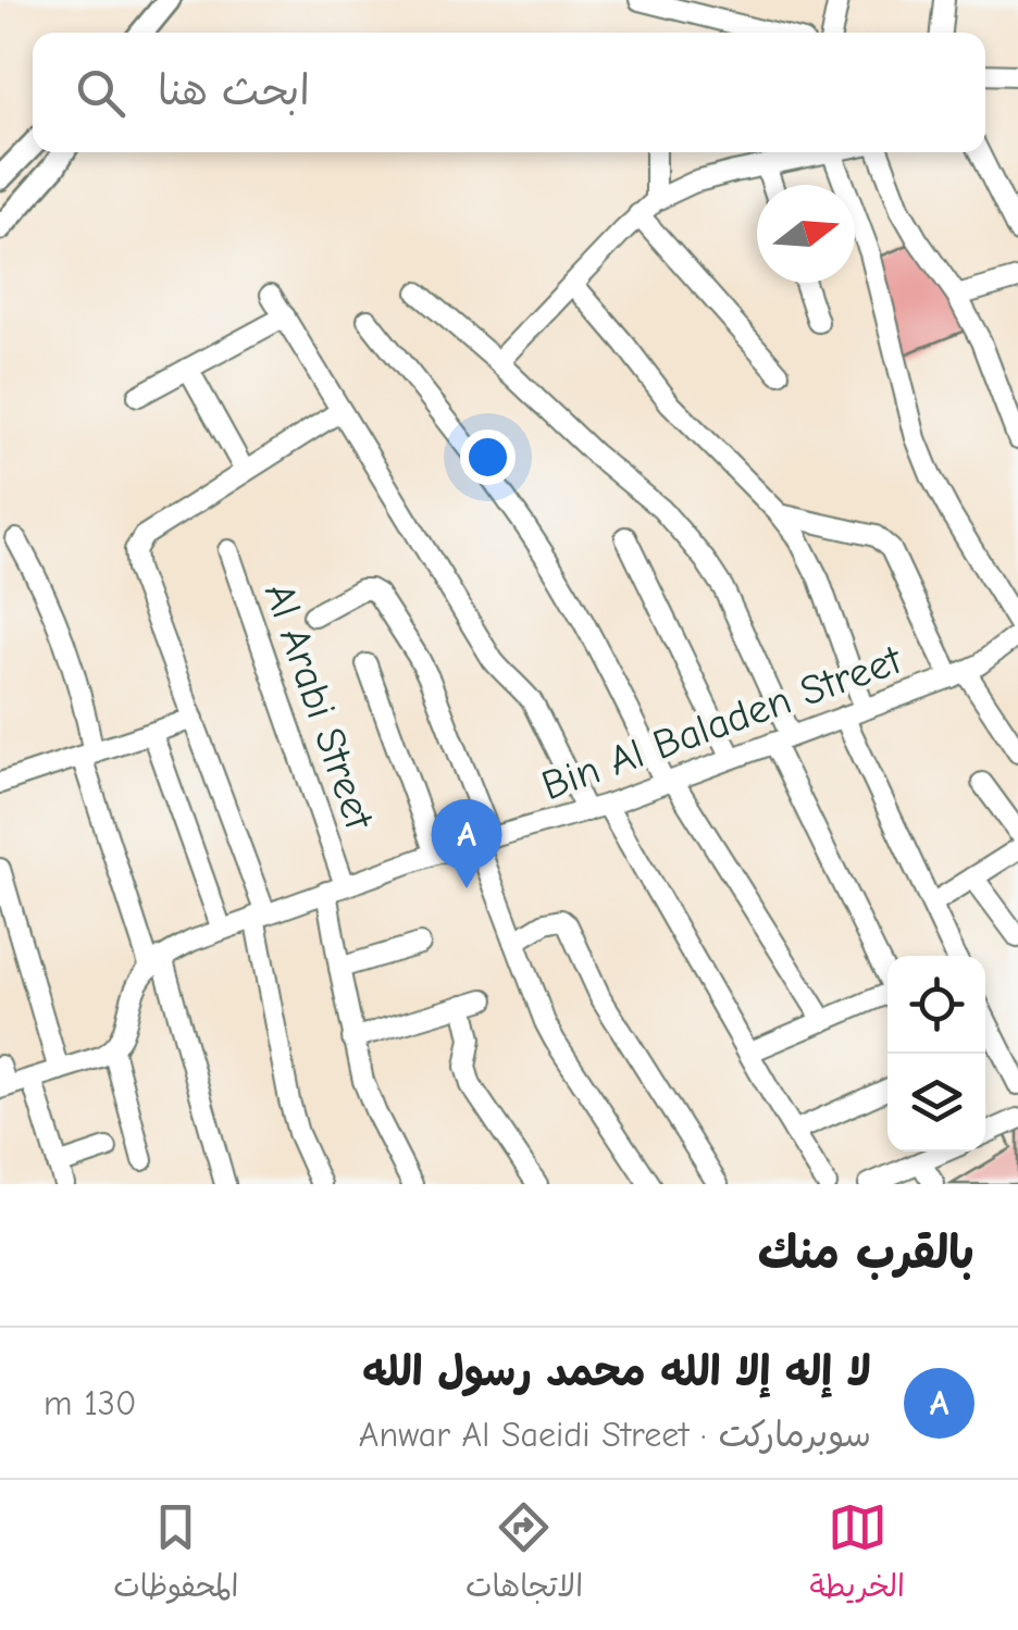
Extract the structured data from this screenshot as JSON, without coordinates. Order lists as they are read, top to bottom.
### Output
{
  "streets": {
    "street": ["Al Arabi Street", "Bin Al Baladen Street"]
  },
  "crossings": [
    ["Al Arabi Street", "Bin Al Baladen Street"]
  ],
  "north": "right",
  "page": {
    "search": "ابحث هنا",
    "pins": "A",
    "heading": "بالقرب منك",
    "list": [
      {
        "mark": "A",
        "name": "لا إله إلا الله محمد رسول الله",
        "note": "سوبرماركت · Anwar Al Saeidi Street",
        "value": "130 m"
      }
    ],
    "nav": ["الخريطة", "الاتجاهات", "المحفوظات"]
  }
}
